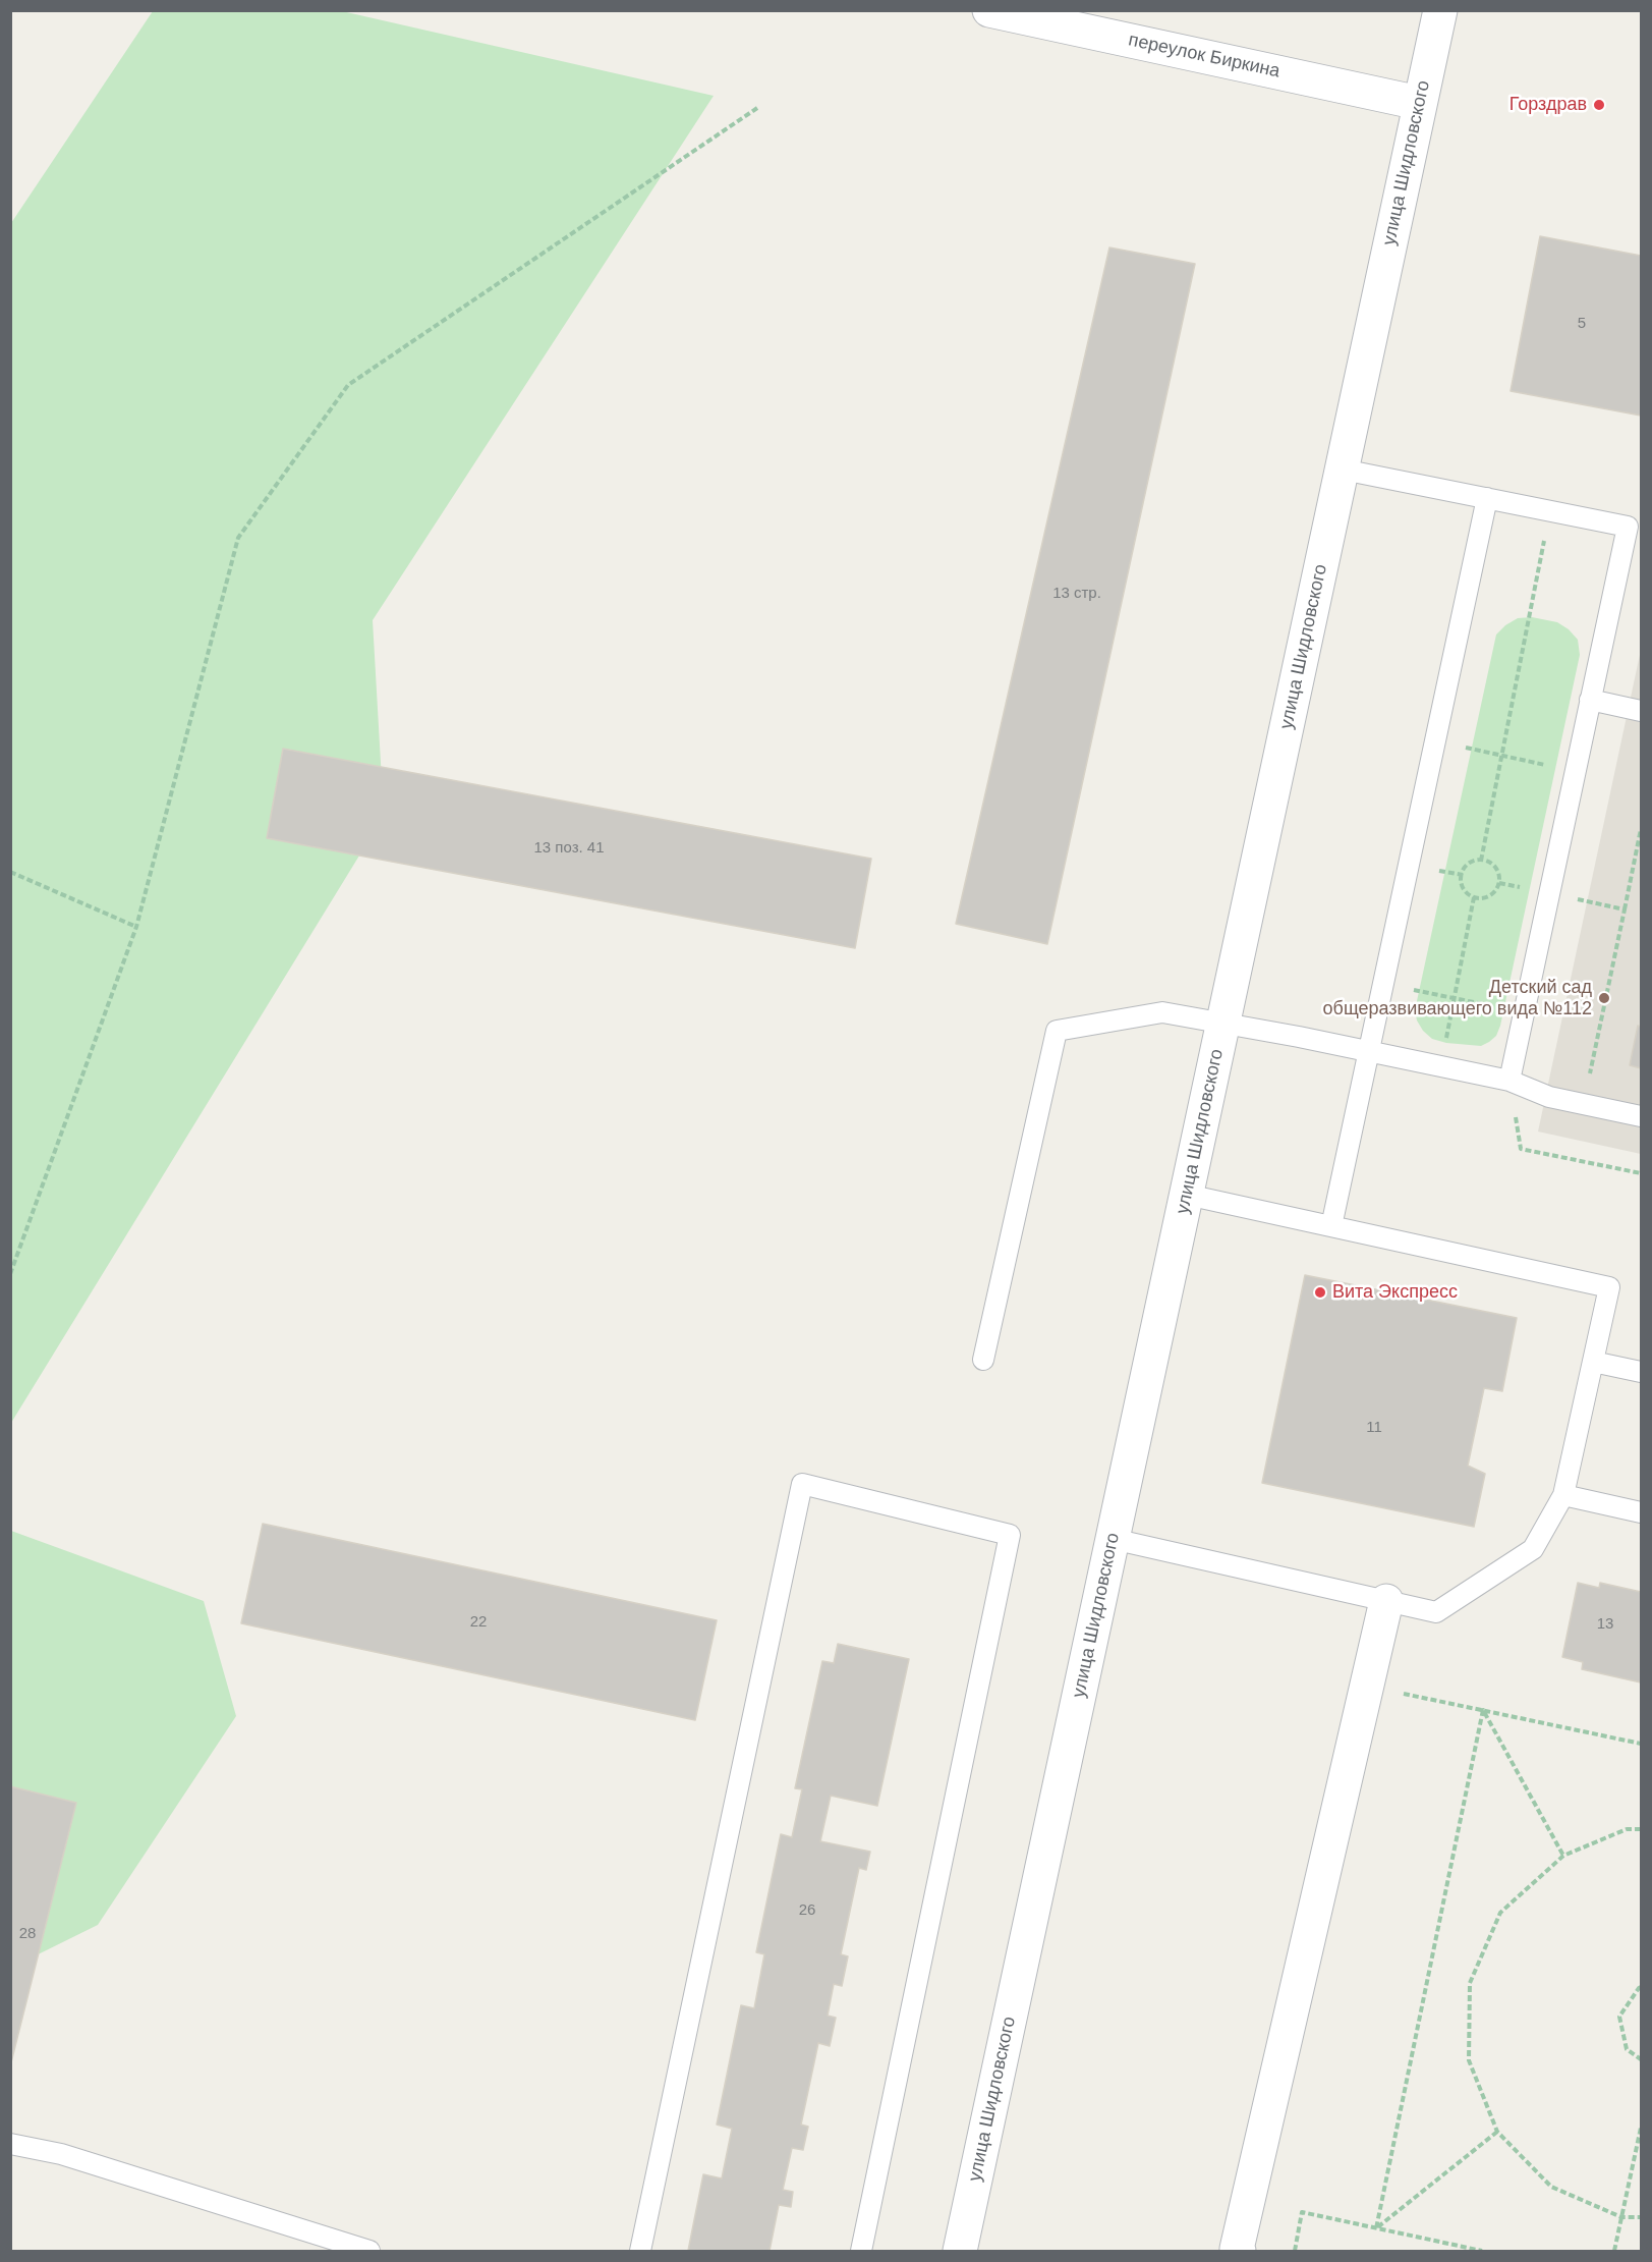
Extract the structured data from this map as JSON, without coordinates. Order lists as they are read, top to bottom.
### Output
{
  "streets": {
    "street": ["переулок Биркина", "улица Шидловского"]
  },
  "crossings": [
    ["переулок Биркина", "улица Шидловского"]
  ],
  "places": ["Горздрав", "Детский сад общеразвивающего вида №112", "Вита Экспресс"],
  "house_numbers": [
    "5",
    "13 стр.",
    "13 поз. 41",
    "11",
    "22",
    "13",
    "26",
    "28"
  ]
}
